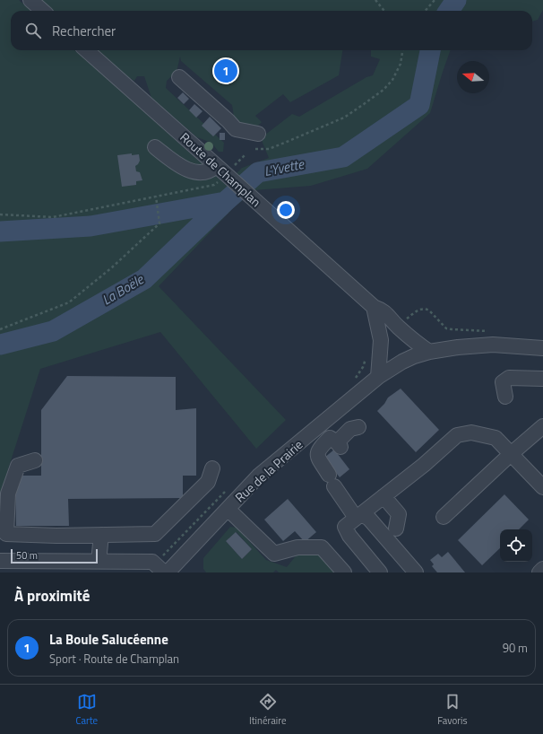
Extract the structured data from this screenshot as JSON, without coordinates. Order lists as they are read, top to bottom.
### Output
{
  "streets": {
    "street": ["Route de Champlan", "Rue de la Prairie"]
  },
  "water": ["L'Yvette", "La Boële"],
  "scale_bar": "50 m",
  "north": "left",
  "page": {
    "search": "Rechercher",
    "pins": "1",
    "scale": "50 m",
    "heading": "À proximité",
    "list": [
      {
        "mark": "1",
        "name": "La Boule Salucéenne",
        "note": "Sport · Route de Champlan",
        "value": "90 m"
      }
    ],
    "nav": ["Carte", "Itinéraire", "Favoris"]
  }
}
